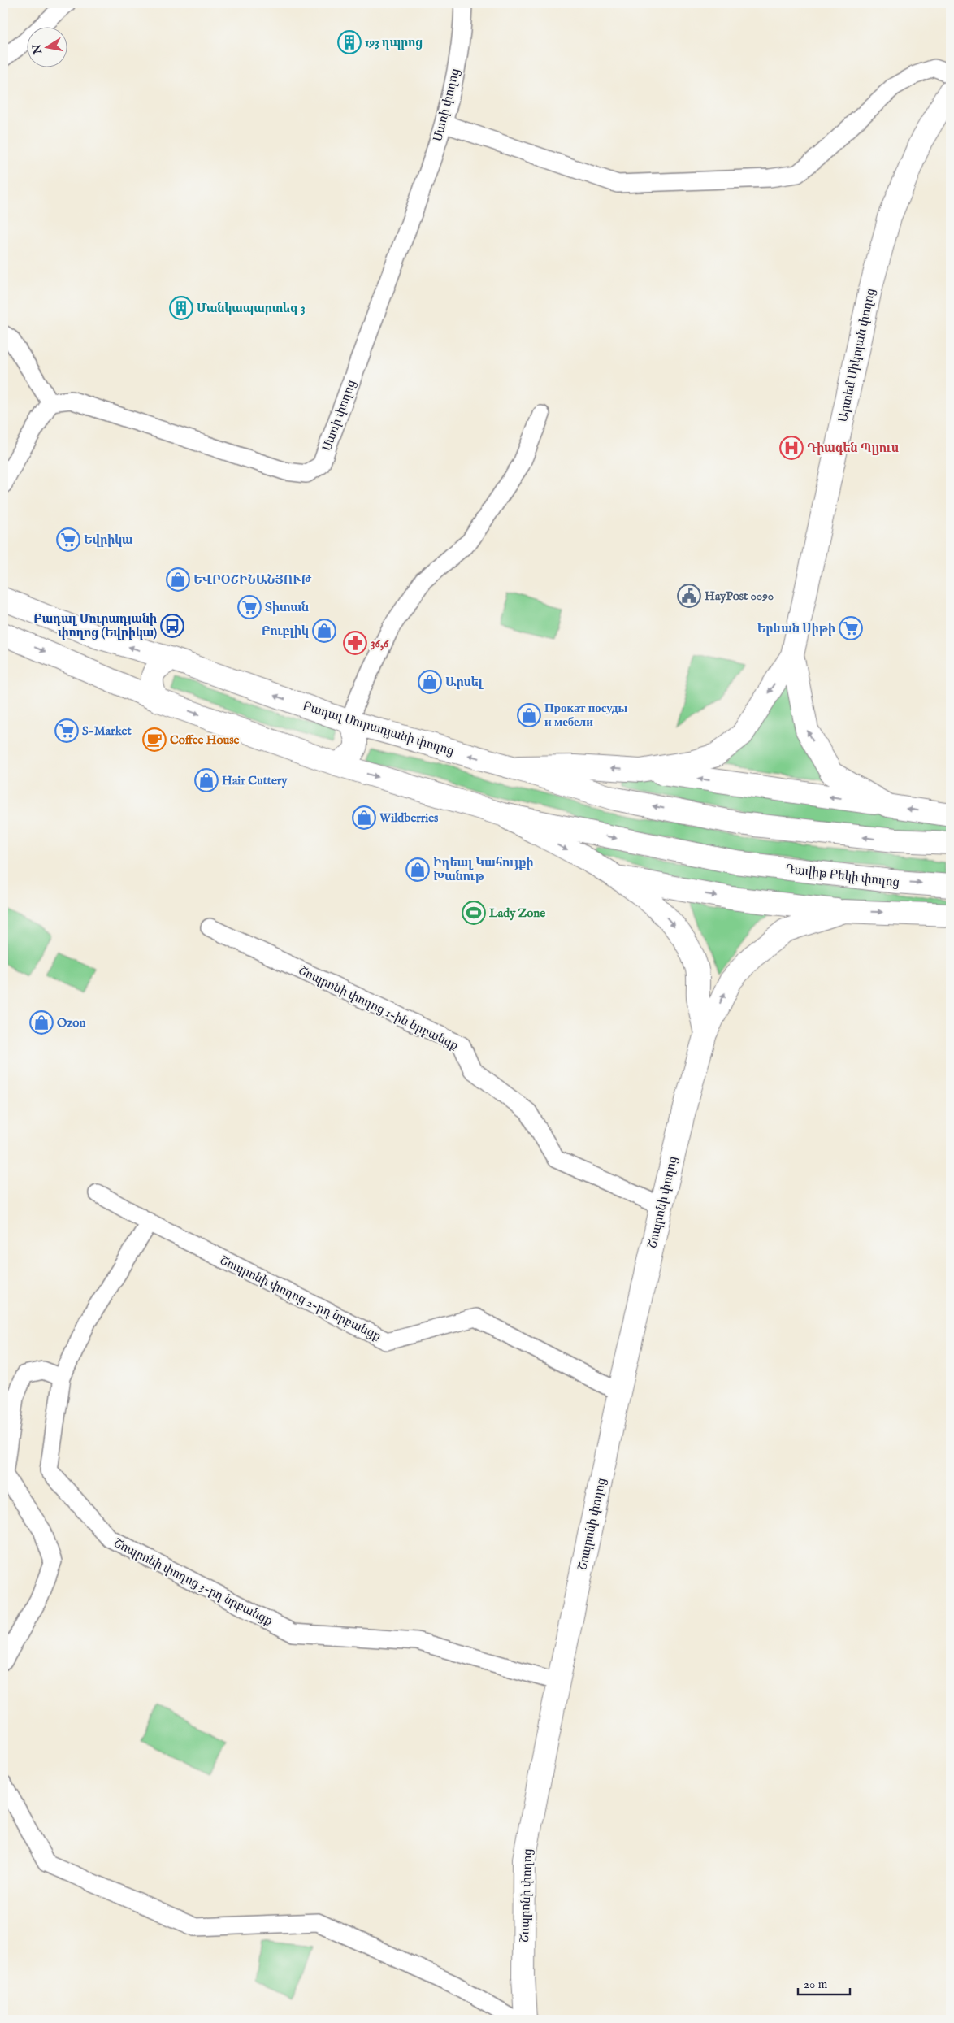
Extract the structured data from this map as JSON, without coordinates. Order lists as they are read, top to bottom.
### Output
{
  "streets": {
    "main road": [
      "Արտեմ Միկոյան փողոց",
      "Բադալ Մուրադյանի փողոց",
      "Դավիթ Բեկի փողոց",
      "Շոպրոնի փողոց"
    ],
    "street": [
      "Մառի փողոց",
      "Շոպրոնի փողոց 1-ին նրբանցք",
      "Շոպրոնի փողոց 2-րդ նրբանցք",
      "Շոպրոնի փողոց 3-րդ նրբանցք"
    ]
  },
  "crossings": [
    ["Արտեմ Միկոյան փողոց", "Բադալ Մուրադյանի փողոց"],
    ["Շոպրոնի փողոց 1-ին նրբանցք", "Շոպրոնի փողոց"],
    ["Շոպրոնի փողոց", "Շոպրոնի փողոց 2-րդ նրբանցք"],
    ["Շոպրոնի փողոց", "Շոպրոնի փողոց 3-րդ նրբանցք"],
    ["Շոպրոնի փողոց 2-րդ նրբանցք", "Շոպրոնի փողոց 3-րդ նրբանցք"]
  ],
  "places": {
    "building": ["193 դպրոց", "Մանկապարտեզ 3"],
    "hospital": ["Դիագեն Պլյուս"],
    "supermarket": [
      "Եվրիկա",
      "Տիտան",
      "Երևան Սիթի",
      "S-Market"
    ],
    "shop": [
      "ԵՎՐՕՇԻՆԱՆՅՈՒԹ",
      "Բուբլիկ",
      "Արսել",
      "Прокат посуды и мебели",
      "Hair Cuttery",
      "Wildberries",
      "Իդեալ Կահույքի Խանութ",
      "Ozon"
    ],
    "public building": ["HayPost 0090"],
    "bus stop": ["Բադալ Մուրադյանի փողոց (Եվրիկա)"],
    "pharmacy": ["36,6"],
    "cafe": ["Coffee House"],
    "sports": ["Lady Zone"]
  },
  "scale_bar": "20 m",
  "north": "left"
}
